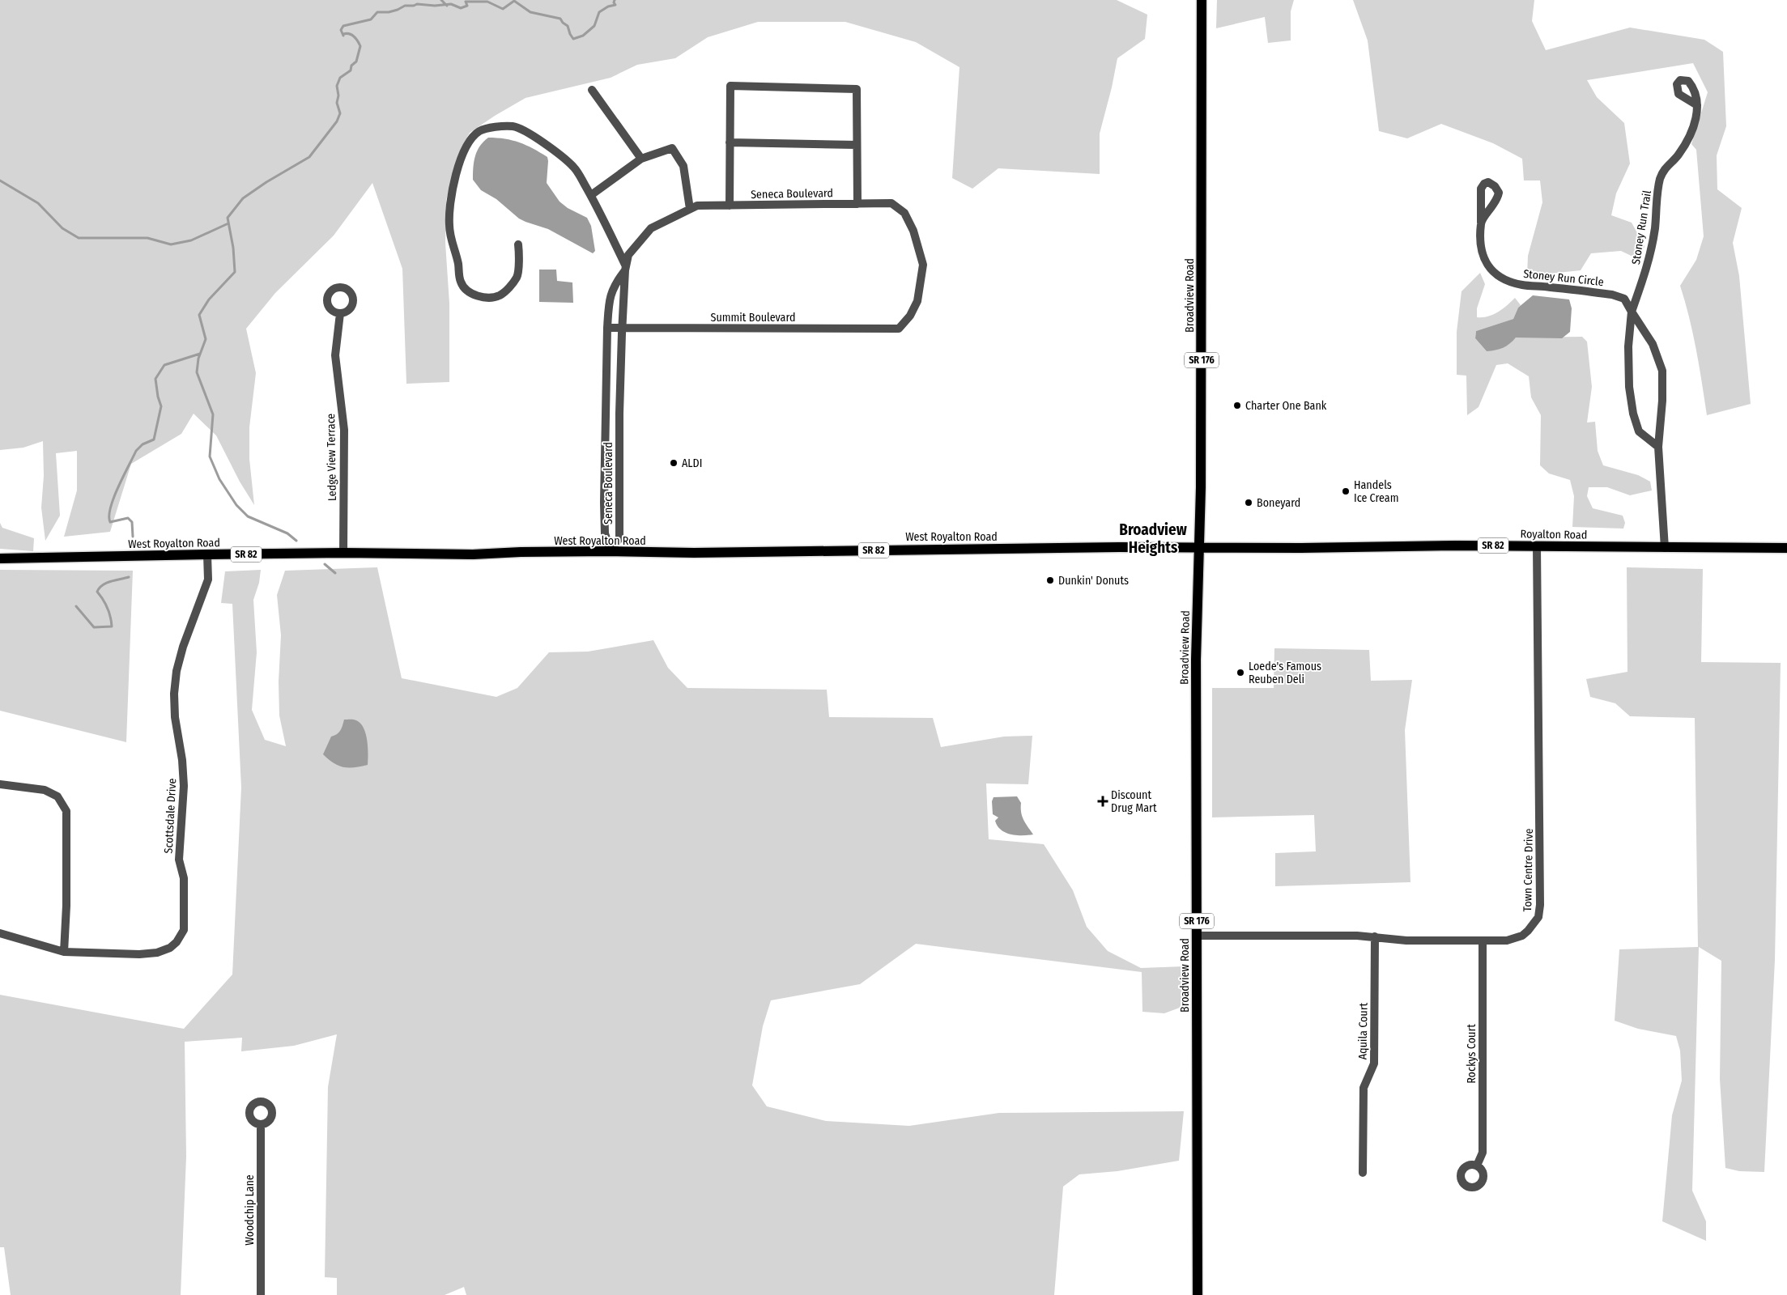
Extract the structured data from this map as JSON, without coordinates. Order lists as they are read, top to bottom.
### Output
{
  "streets": {
    "main road": [
      "Broadview Road",
      "SR 176",
      "Royalton Road",
      "West Royalton Road",
      "SR 82"
    ],
    "street": [
      "Seneca Boulevard",
      "Stoney Run Trail",
      "Stoney Run Circle",
      "Summit Boulevard",
      "Ledge View Terrace",
      "Scottsdale Drive",
      "Town Centre Drive",
      "Aquila Court",
      "Rockys Court",
      "Woodchip Lane"
    ]
  },
  "crossings": [
    ["Seneca Boulevard", "Summit Boulevard"],
    ["Seneca Boulevard", "West Royalton Road"],
    ["Stoney Run Trail", "Stoney Run Circle"],
    ["Broadview Road", "Royalton Road"],
    ["Broadview Road", "West Royalton Road"],
    ["Broadview Road", "Town Centre Drive"],
    ["Ledge View Terrace", "West Royalton Road"],
    ["Royalton Road", "West Royalton Road"],
    ["Royalton Road", "Town Centre Drive"],
    ["West Royalton Road", "Scottsdale Drive"],
    ["Town Centre Drive", "Aquila Court"],
    ["Town Centre Drive", "Rockys Court"]
  ],
  "districts": ["Broadview Heights"],
  "places": {
    "other": [
      "Charter One Bank",
      "ALDI",
      "Handels Ice Cream",
      "Boneyard",
      "Dunkin' Donuts",
      "Loede's Famous Reuben Deli"
    ],
    "health": ["Discount Drug Mart"]
  }
}
